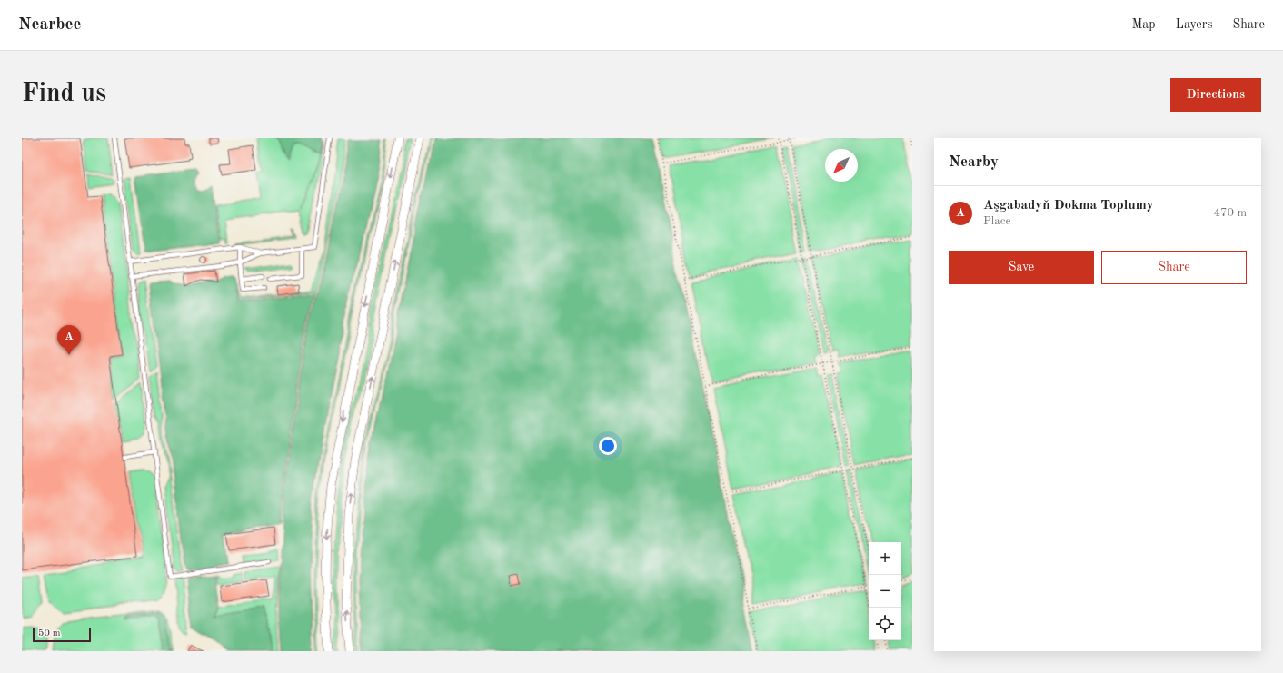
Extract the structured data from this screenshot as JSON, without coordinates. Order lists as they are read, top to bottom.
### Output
{
  "scale_bar": "50 m",
  "north": "bottom left",
  "page": {
    "header": "Nearbee",
    "nav": ["Map", "Layers", "Share"],
    "buttons": [
      "Directions",
      ["Save", "Share"]
    ],
    "title": "Find us",
    "heading": "Nearby",
    "list": [
      {
        "mark": "A",
        "name": "Aşgabadyň Dokma Toplumy",
        "note": "Place",
        "value": "470 m"
      }
    ],
    "pins": "A",
    "map_buttons": ["+", "−"],
    "scale": "50 m"
  }
}
